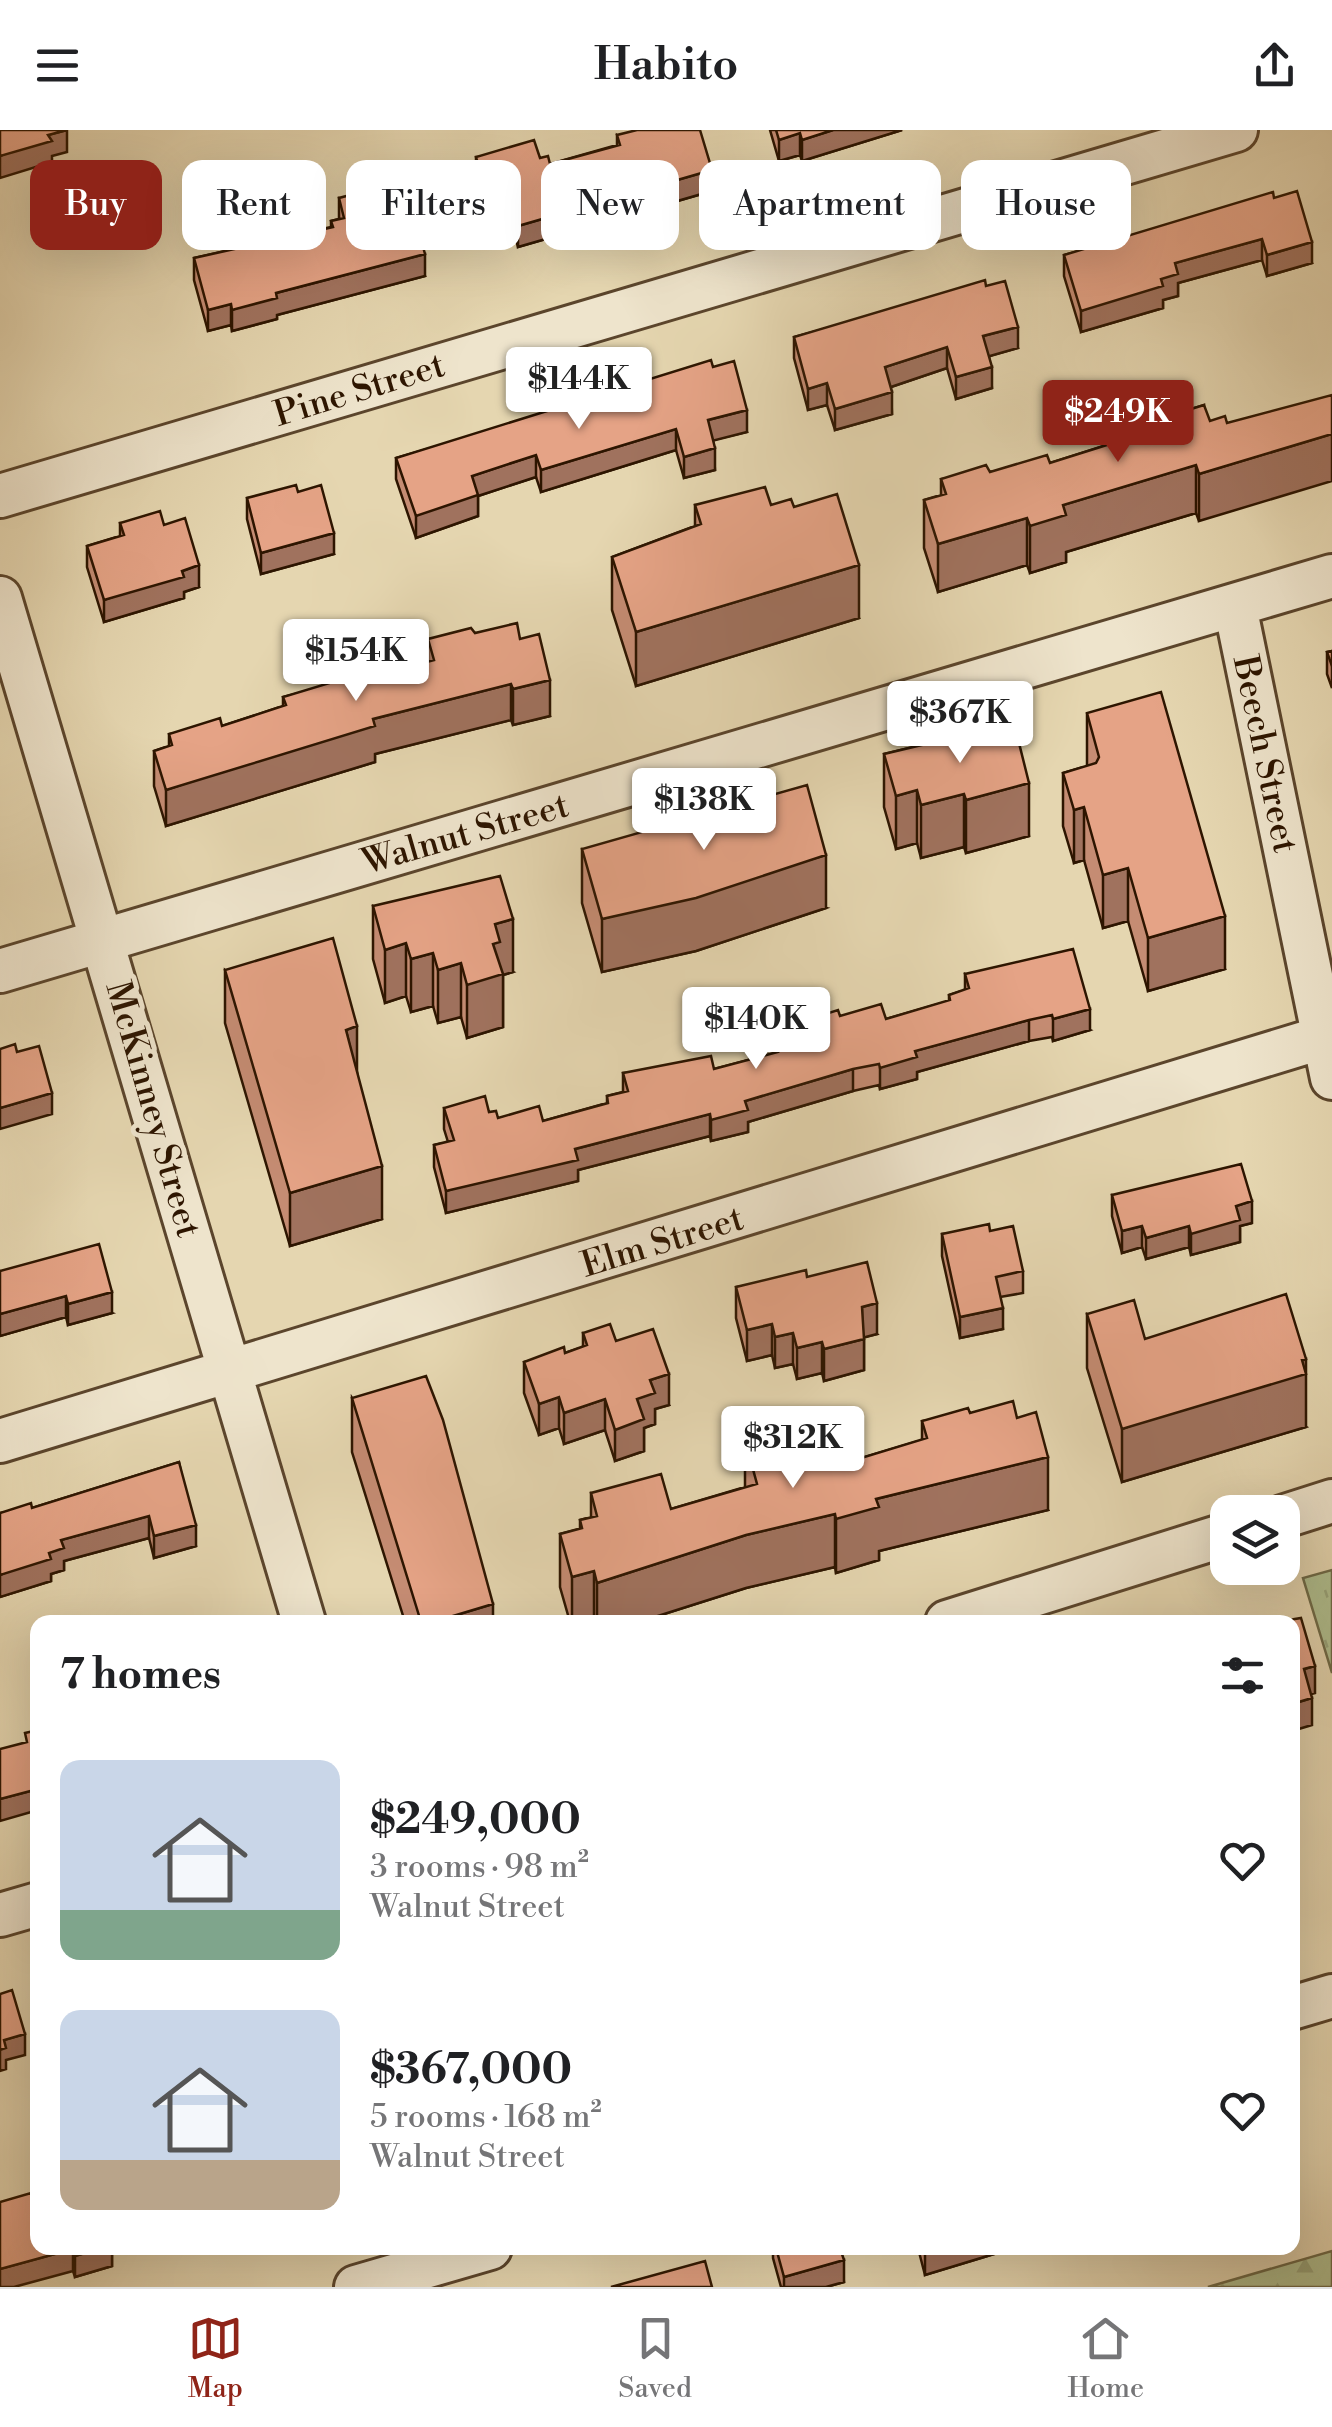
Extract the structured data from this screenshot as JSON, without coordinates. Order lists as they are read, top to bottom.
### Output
{
  "streets": {
    "street": [
      "Pine Street",
      "Beech Street",
      "Walnut Street",
      "McKinney Street",
      "Elm Street"
    ]
  },
  "crossings": [
    ["Beech Street", "Walnut Street"],
    ["Beech Street", "Elm Street"],
    ["Walnut Street", "McKinney Street"],
    ["McKinney Street", "Elm Street"]
  ],
  "page": {
    "header": "Habito",
    "chip": [
      "Buy",
      "Rent",
      "Filters",
      "New",
      "Apartment",
      "House"
    ],
    "price": [
      "$144K",
      "$249K",
      "$154K",
      "$367K",
      "$138K",
      "$140K",
      "$312K"
    ],
    "heading": "7 homes",
    "list": [
      {
        "name": "$249,000",
        "note": "3 rooms · 98 m² · Walnut Street"
      },
      {
        "name": "$367,000",
        "note": "5 rooms · 168 m² · Walnut Street"
      }
    ],
    "tabs": ["Map", "Saved", "Home"]
  }
}
